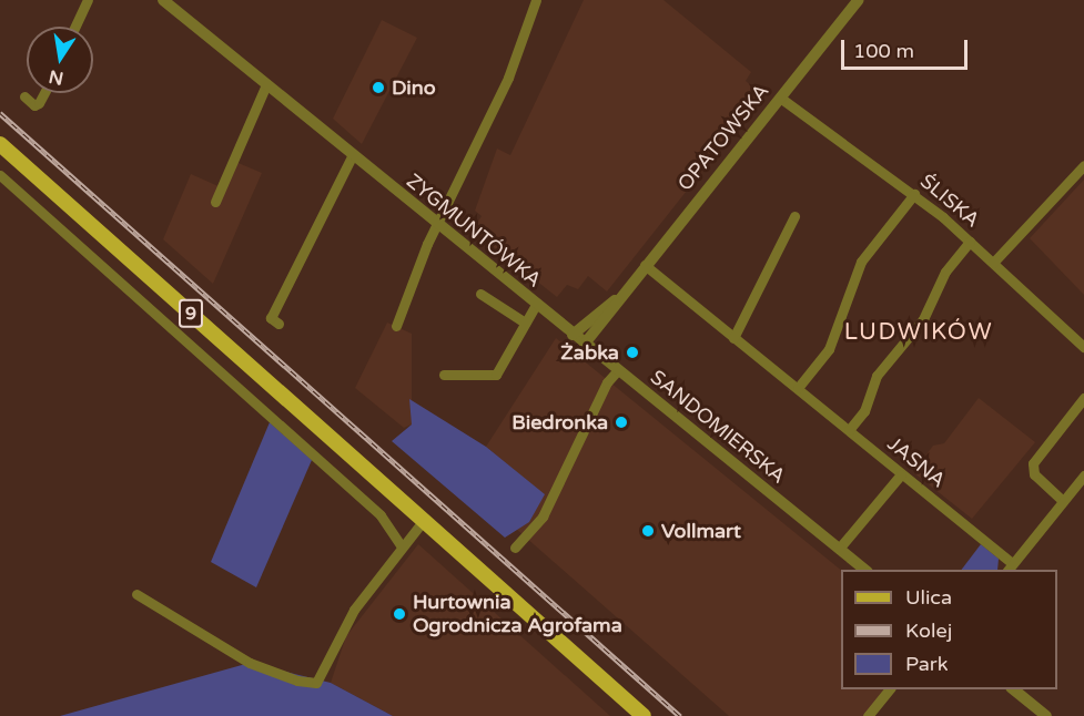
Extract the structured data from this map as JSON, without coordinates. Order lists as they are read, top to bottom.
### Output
{
  "streets": {
    "main road": ["9"],
    "street": [
      "OPATOWSKA",
      "ŚLISKA",
      "ZYGMUNTÓWKA",
      "SANDOMIERSKA",
      "JASNA"
    ]
  },
  "crossings": [
    ["OPATOWSKA", "ŚLISKA"],
    ["OPATOWSKA", "ZYGMUNTÓWKA"],
    ["OPATOWSKA", "SANDOMIERSKA"],
    ["OPATOWSKA", "JASNA"],
    ["ZYGMUNTÓWKA", "SANDOMIERSKA"]
  ],
  "districts": ["LUDWIKÓW"],
  "places": [
    "Dino",
    "Żabka",
    "Biedronka",
    "Vollmart",
    "Hurtownia Ogrodnicza Agrofama"
  ],
  "legend": ["Ulica", "Kolej", "Park"],
  "scale_bar": "100 m",
  "north": "bottom"
}
